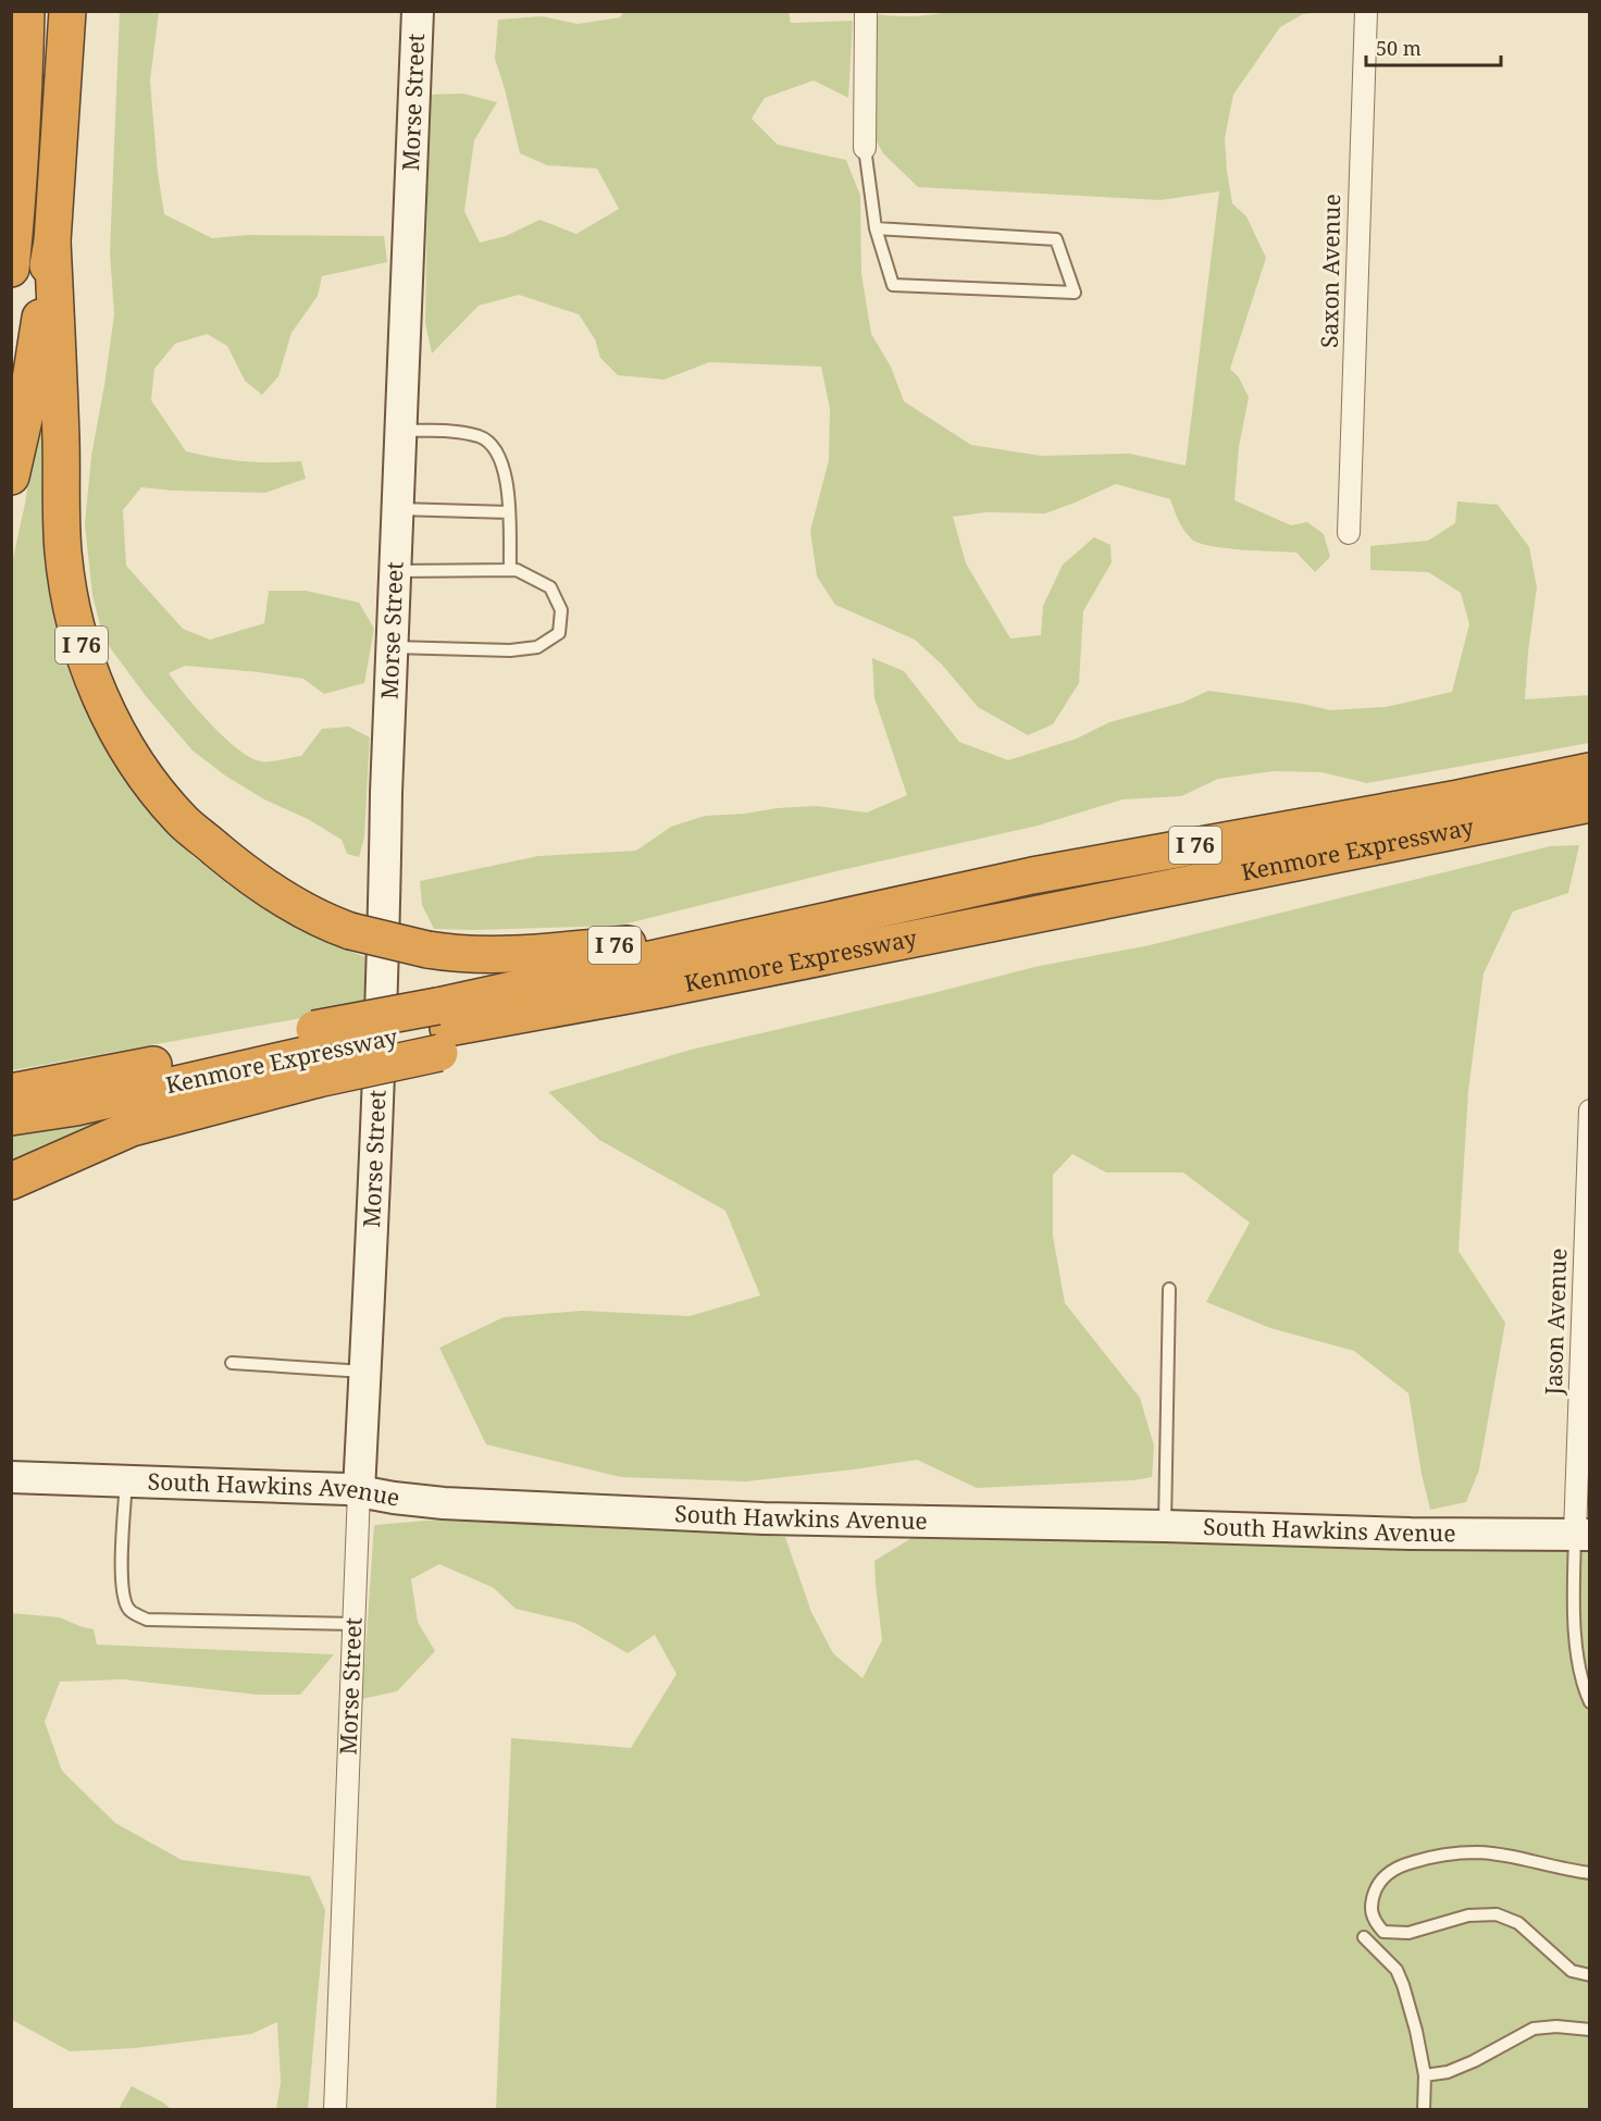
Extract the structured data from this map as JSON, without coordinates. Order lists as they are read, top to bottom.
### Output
{
  "streets": {
    "highway": ["I 76", "Kenmore Expressway"],
    "street": [
      "Morse Street",
      "Saxon Avenue",
      "Jason Avenue",
      "South Hawkins Avenue"
    ]
  },
  "crossings": [
    ["Morse Street", "South Hawkins Avenue"],
    ["I 76", "Kenmore Expressway"],
    ["Jason Avenue", "South Hawkins Avenue"]
  ],
  "scale_bar": "50 m"
}
